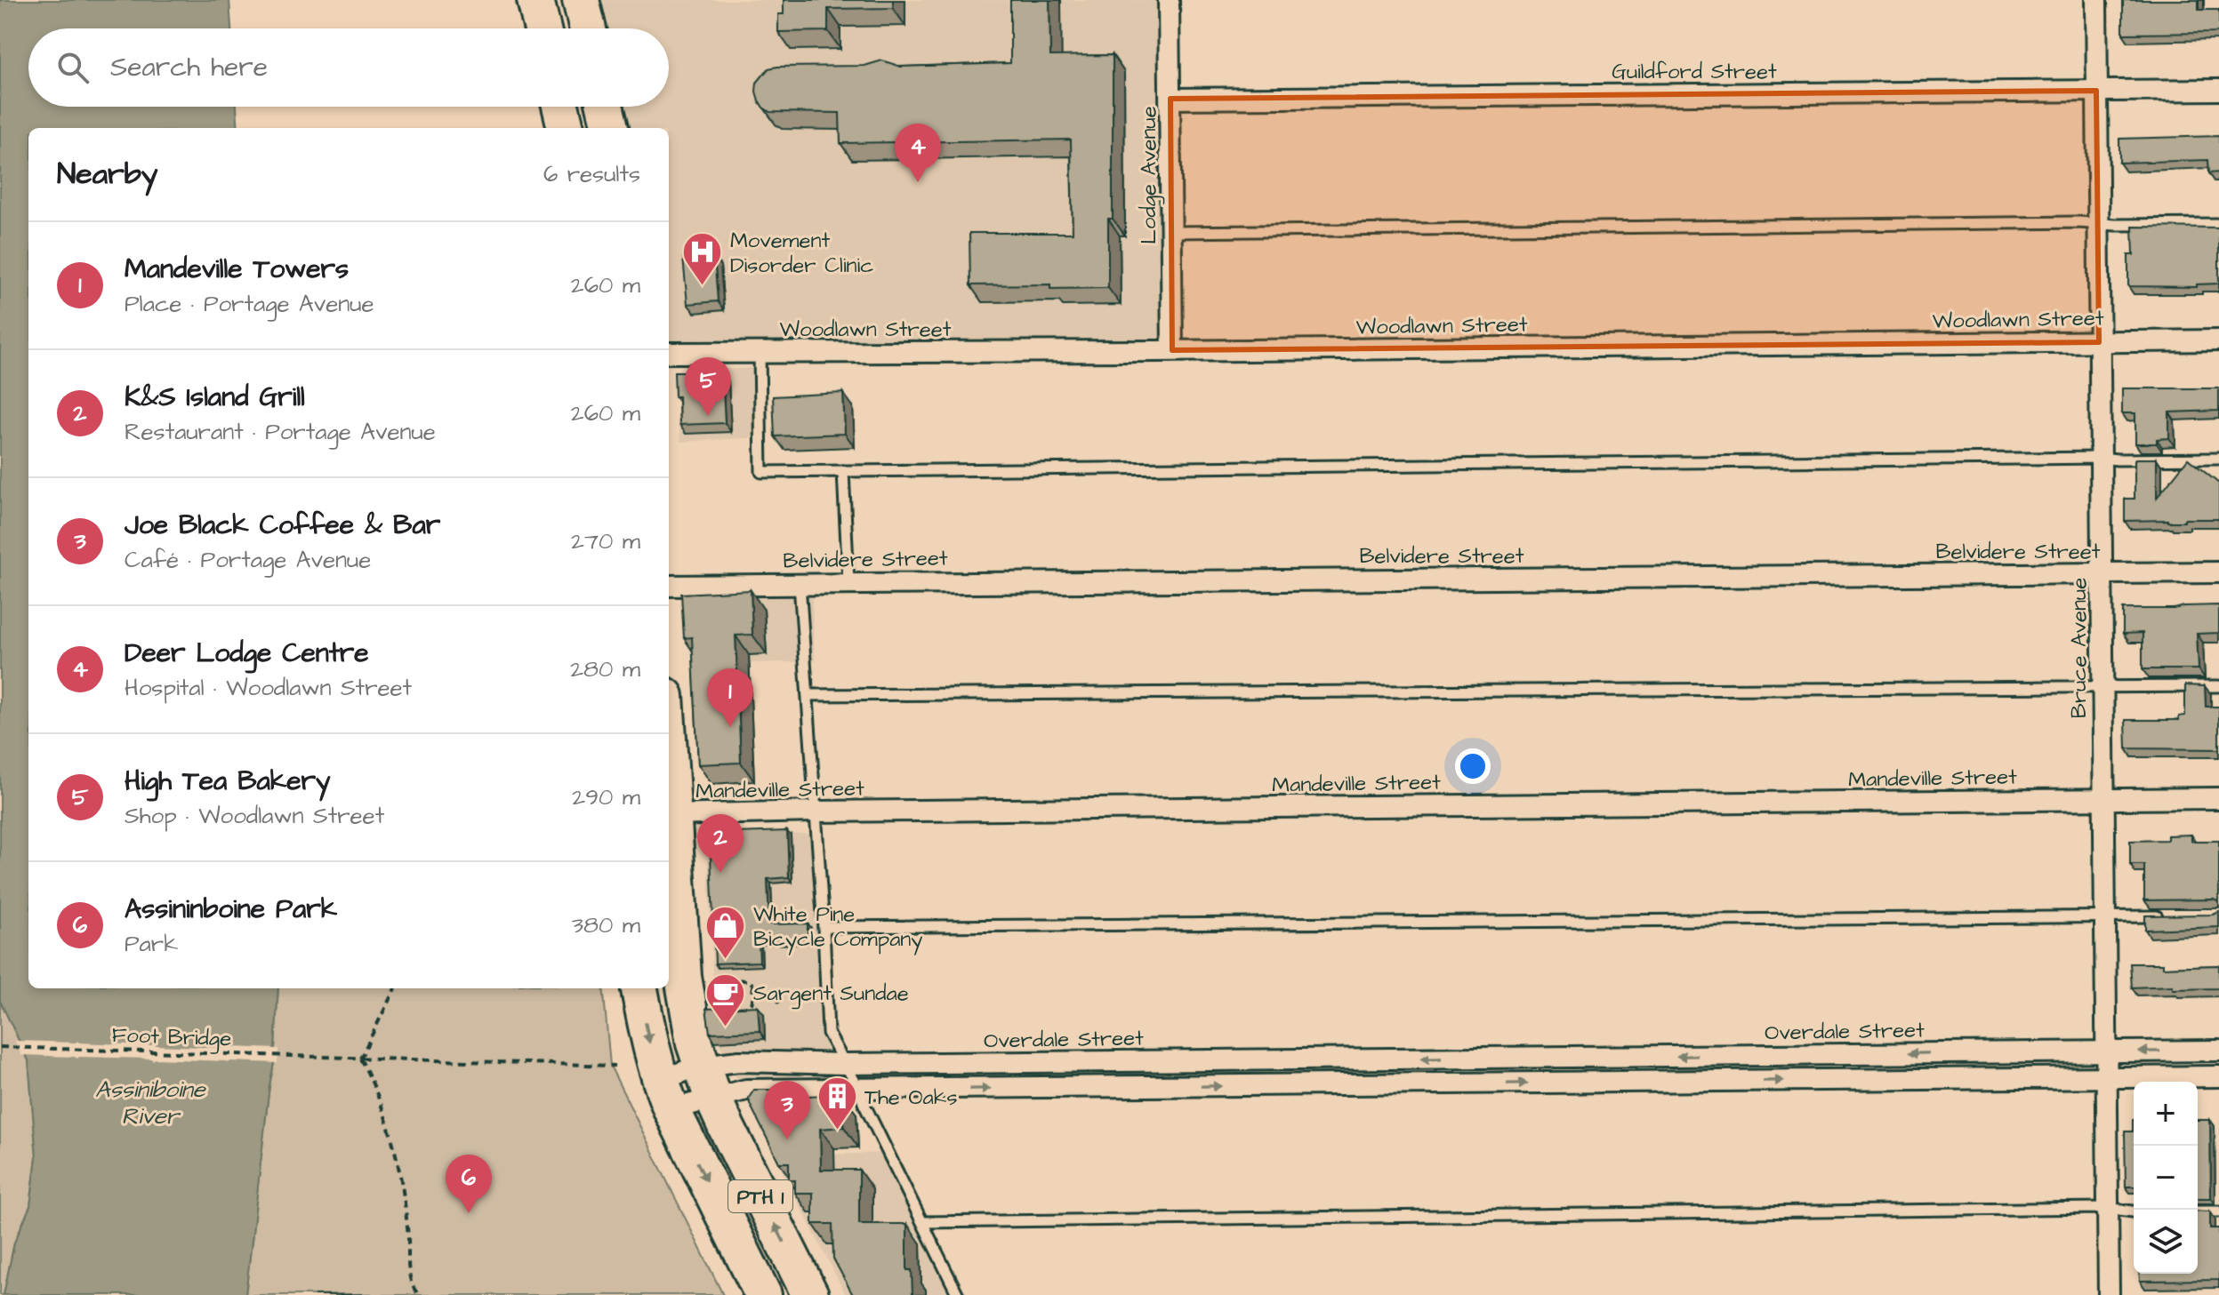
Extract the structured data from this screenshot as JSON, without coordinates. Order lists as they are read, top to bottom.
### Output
{
  "streets": {
    "highway": ["PTH 1"],
    "street": [
      "Guildford Street",
      "Lodge Avenue",
      "Woodlawn Street",
      "Belvidere Street",
      "Bruce Avenue",
      "Mandeville Street",
      "Overdale Street"
    ],
    "path": ["Foot Bridge"]
  },
  "crossings": [
    ["Guildford Street", "Lodge Avenue"],
    ["Guildford Street", "Bruce Avenue"],
    ["Lodge Avenue", "Woodlawn Street"],
    ["Woodlawn Street", "Bruce Avenue"],
    ["Belvidere Street", "Bruce Avenue"],
    ["Bruce Avenue", "Mandeville Street"],
    ["Bruce Avenue", "Overdale Street"],
    ["Mandeville Street", "PTH 1"],
    ["Overdale Street", "PTH 1"]
  ],
  "water": ["Assiniboine River"],
  "places": {
    "hospital": ["Movement Disorder Clinic"],
    "shop": ["White Pine Bicycle Company"],
    "cafe": ["Sargent Sundae"],
    "building": ["The Oaks"]
  },
  "page": {
    "search": "Search here",
    "pins": [
      "4",
      "5",
      "1",
      "2",
      "3",
      "6"
    ],
    "heading": ["Nearby", "6 results"],
    "list": [
      {
        "mark": "1",
        "name": "Mandeville Towers",
        "note": "Place · Portage Avenue",
        "value": "260 m"
      },
      {
        "mark": "2",
        "name": "K&S Island Grill",
        "note": "Restaurant · Portage Avenue",
        "value": "260 m"
      },
      {
        "mark": "3",
        "name": "Joe Black Coffee & Bar",
        "note": "Café · Portage Avenue",
        "value": "270 m"
      },
      {
        "mark": "4",
        "name": "Deer Lodge Centre",
        "note": "Hospital · Woodlawn Street",
        "value": "280 m"
      },
      {
        "mark": "5",
        "name": "High Tea Bakery",
        "note": "Shop · Woodlawn Street",
        "value": "290 m"
      },
      {
        "mark": "6",
        "name": "Assininboine Park",
        "note": "Park",
        "value": "380 m"
      }
    ],
    "map_buttons": ["+", "−"]
  }
}
